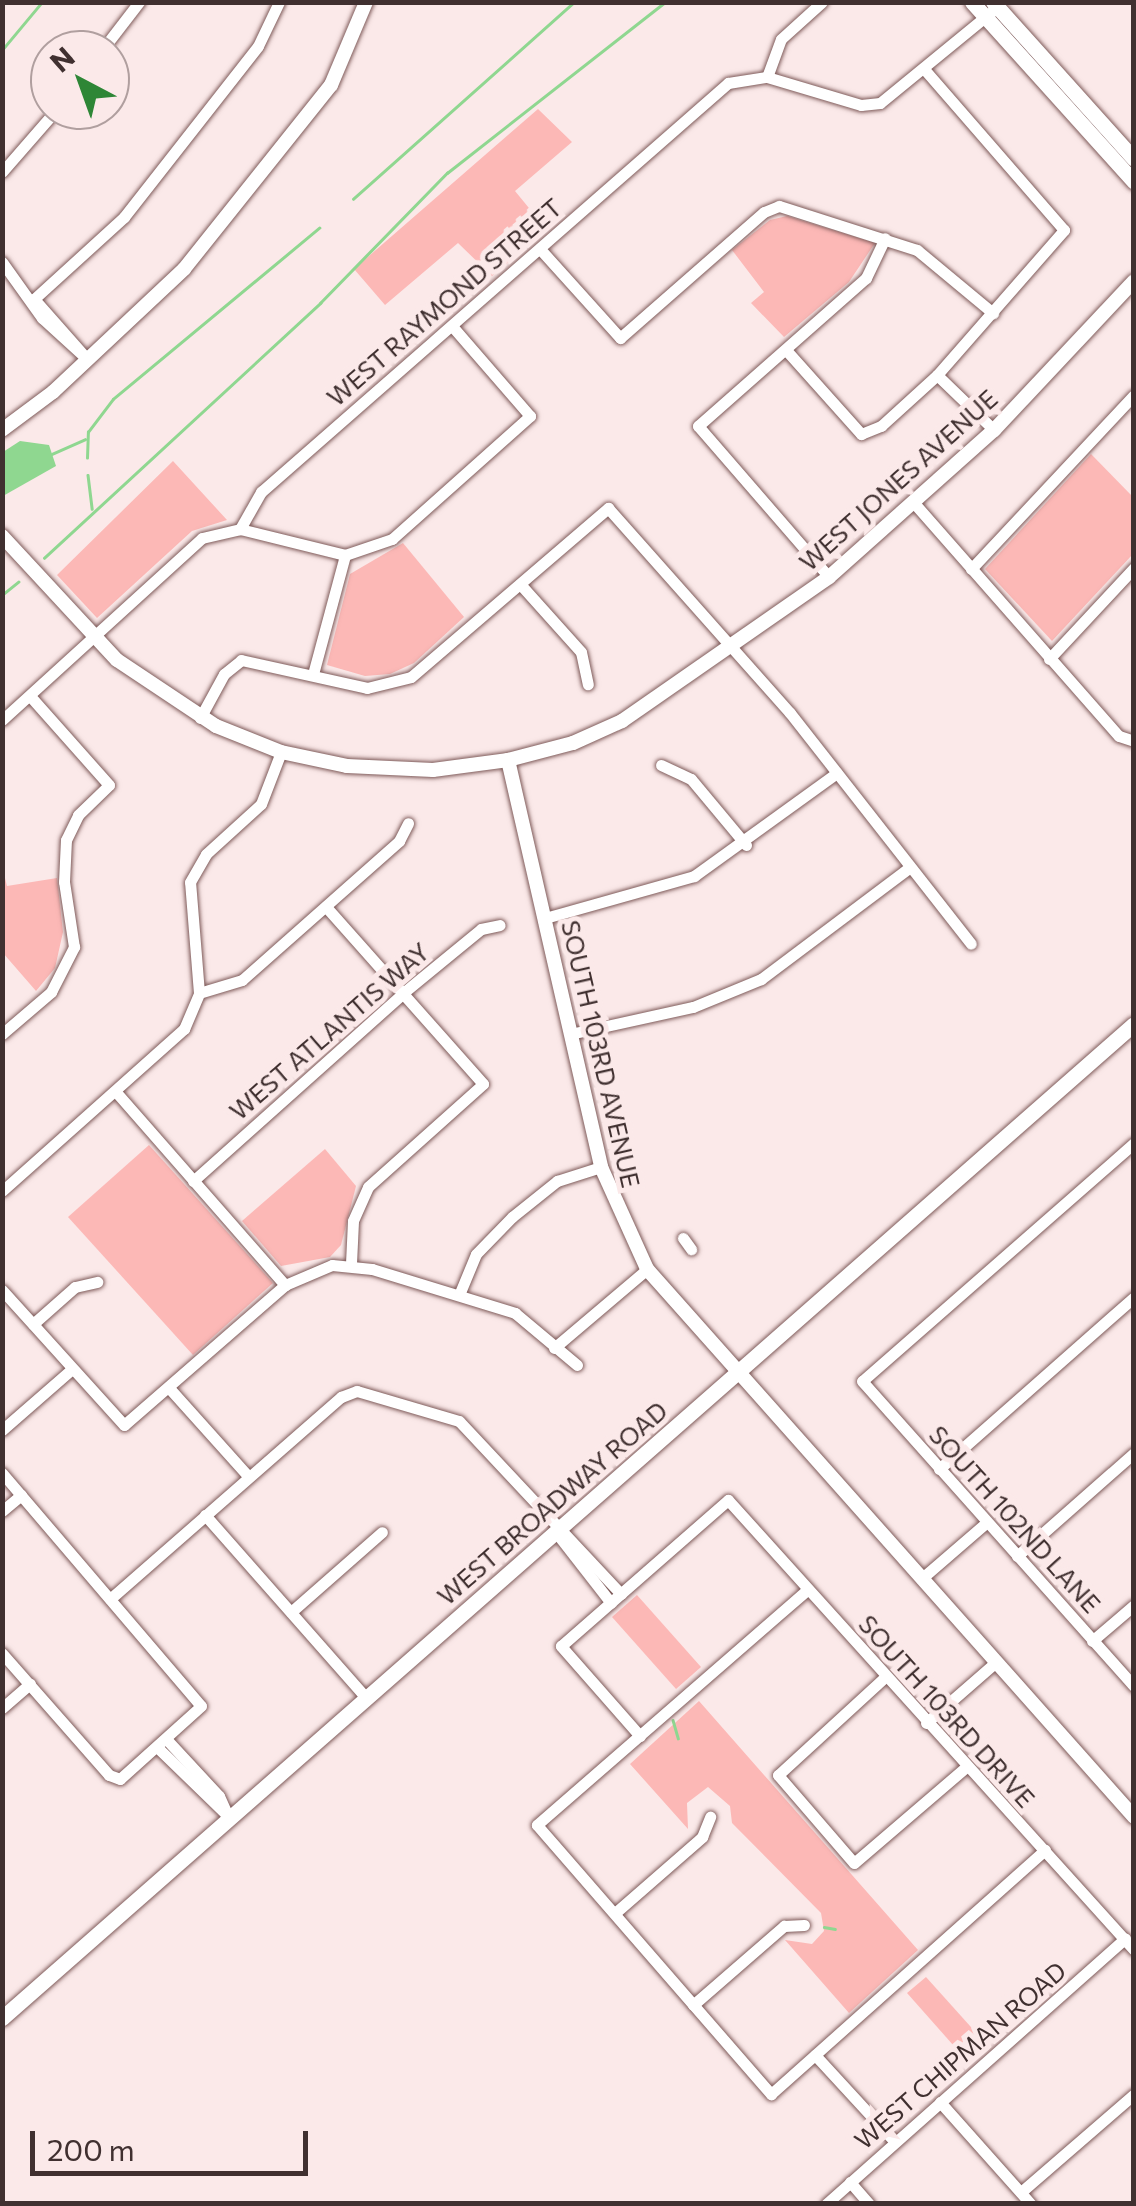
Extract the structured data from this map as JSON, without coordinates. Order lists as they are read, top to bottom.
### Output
{
  "streets": {
    "main road": ["WEST BROADWAY ROAD"],
    "street": [
      "WEST RAYMOND STREET",
      "WEST JONES AVENUE",
      "WEST ATLANTIS WAY",
      "SOUTH 103RD AVENUE",
      "SOUTH 102ND LANE",
      "SOUTH 103RD DRIVE",
      "WEST CHIPMAN ROAD"
    ]
  },
  "crossings": [
    ["WEST JONES AVENUE", "SOUTH 103RD AVENUE"],
    ["SOUTH 103RD AVENUE", "WEST BROADWAY ROAD"],
    ["SOUTH 103RD DRIVE", "WEST CHIPMAN ROAD"]
  ],
  "scale_bar": "200 m",
  "north": "top left"
}
